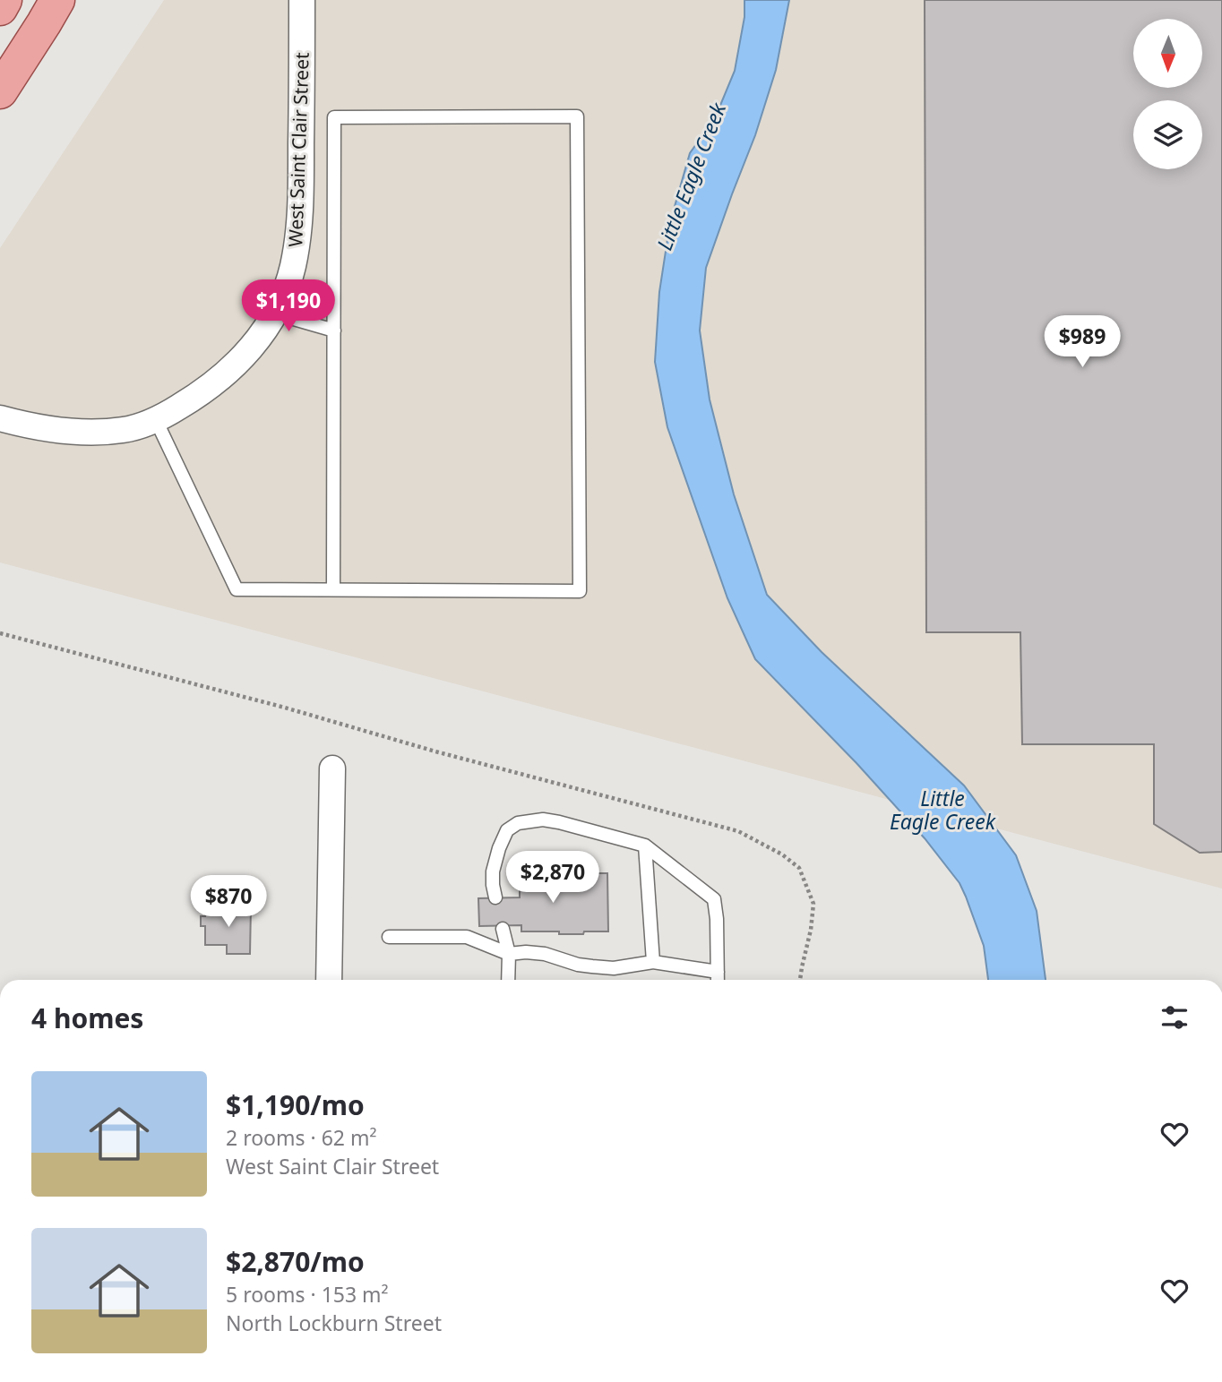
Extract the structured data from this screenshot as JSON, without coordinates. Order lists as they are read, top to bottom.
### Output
{
  "streets": {
    "street": ["West Saint Clair Street"]
  },
  "water": ["Little Eagle Creek"],
  "north": "bottom",
  "page": {
    "price": [
      "$1,190",
      "$989",
      "$2,870",
      "$870"
    ],
    "heading": "4 homes",
    "list": [
      {
        "name": "$1,190/mo",
        "note": "2 rooms · 62 m² · West Saint Clair Street"
      },
      {
        "name": "$2,870/mo",
        "note": "5 rooms · 153 m² · North Lockburn Street"
      }
    ]
  }
}
